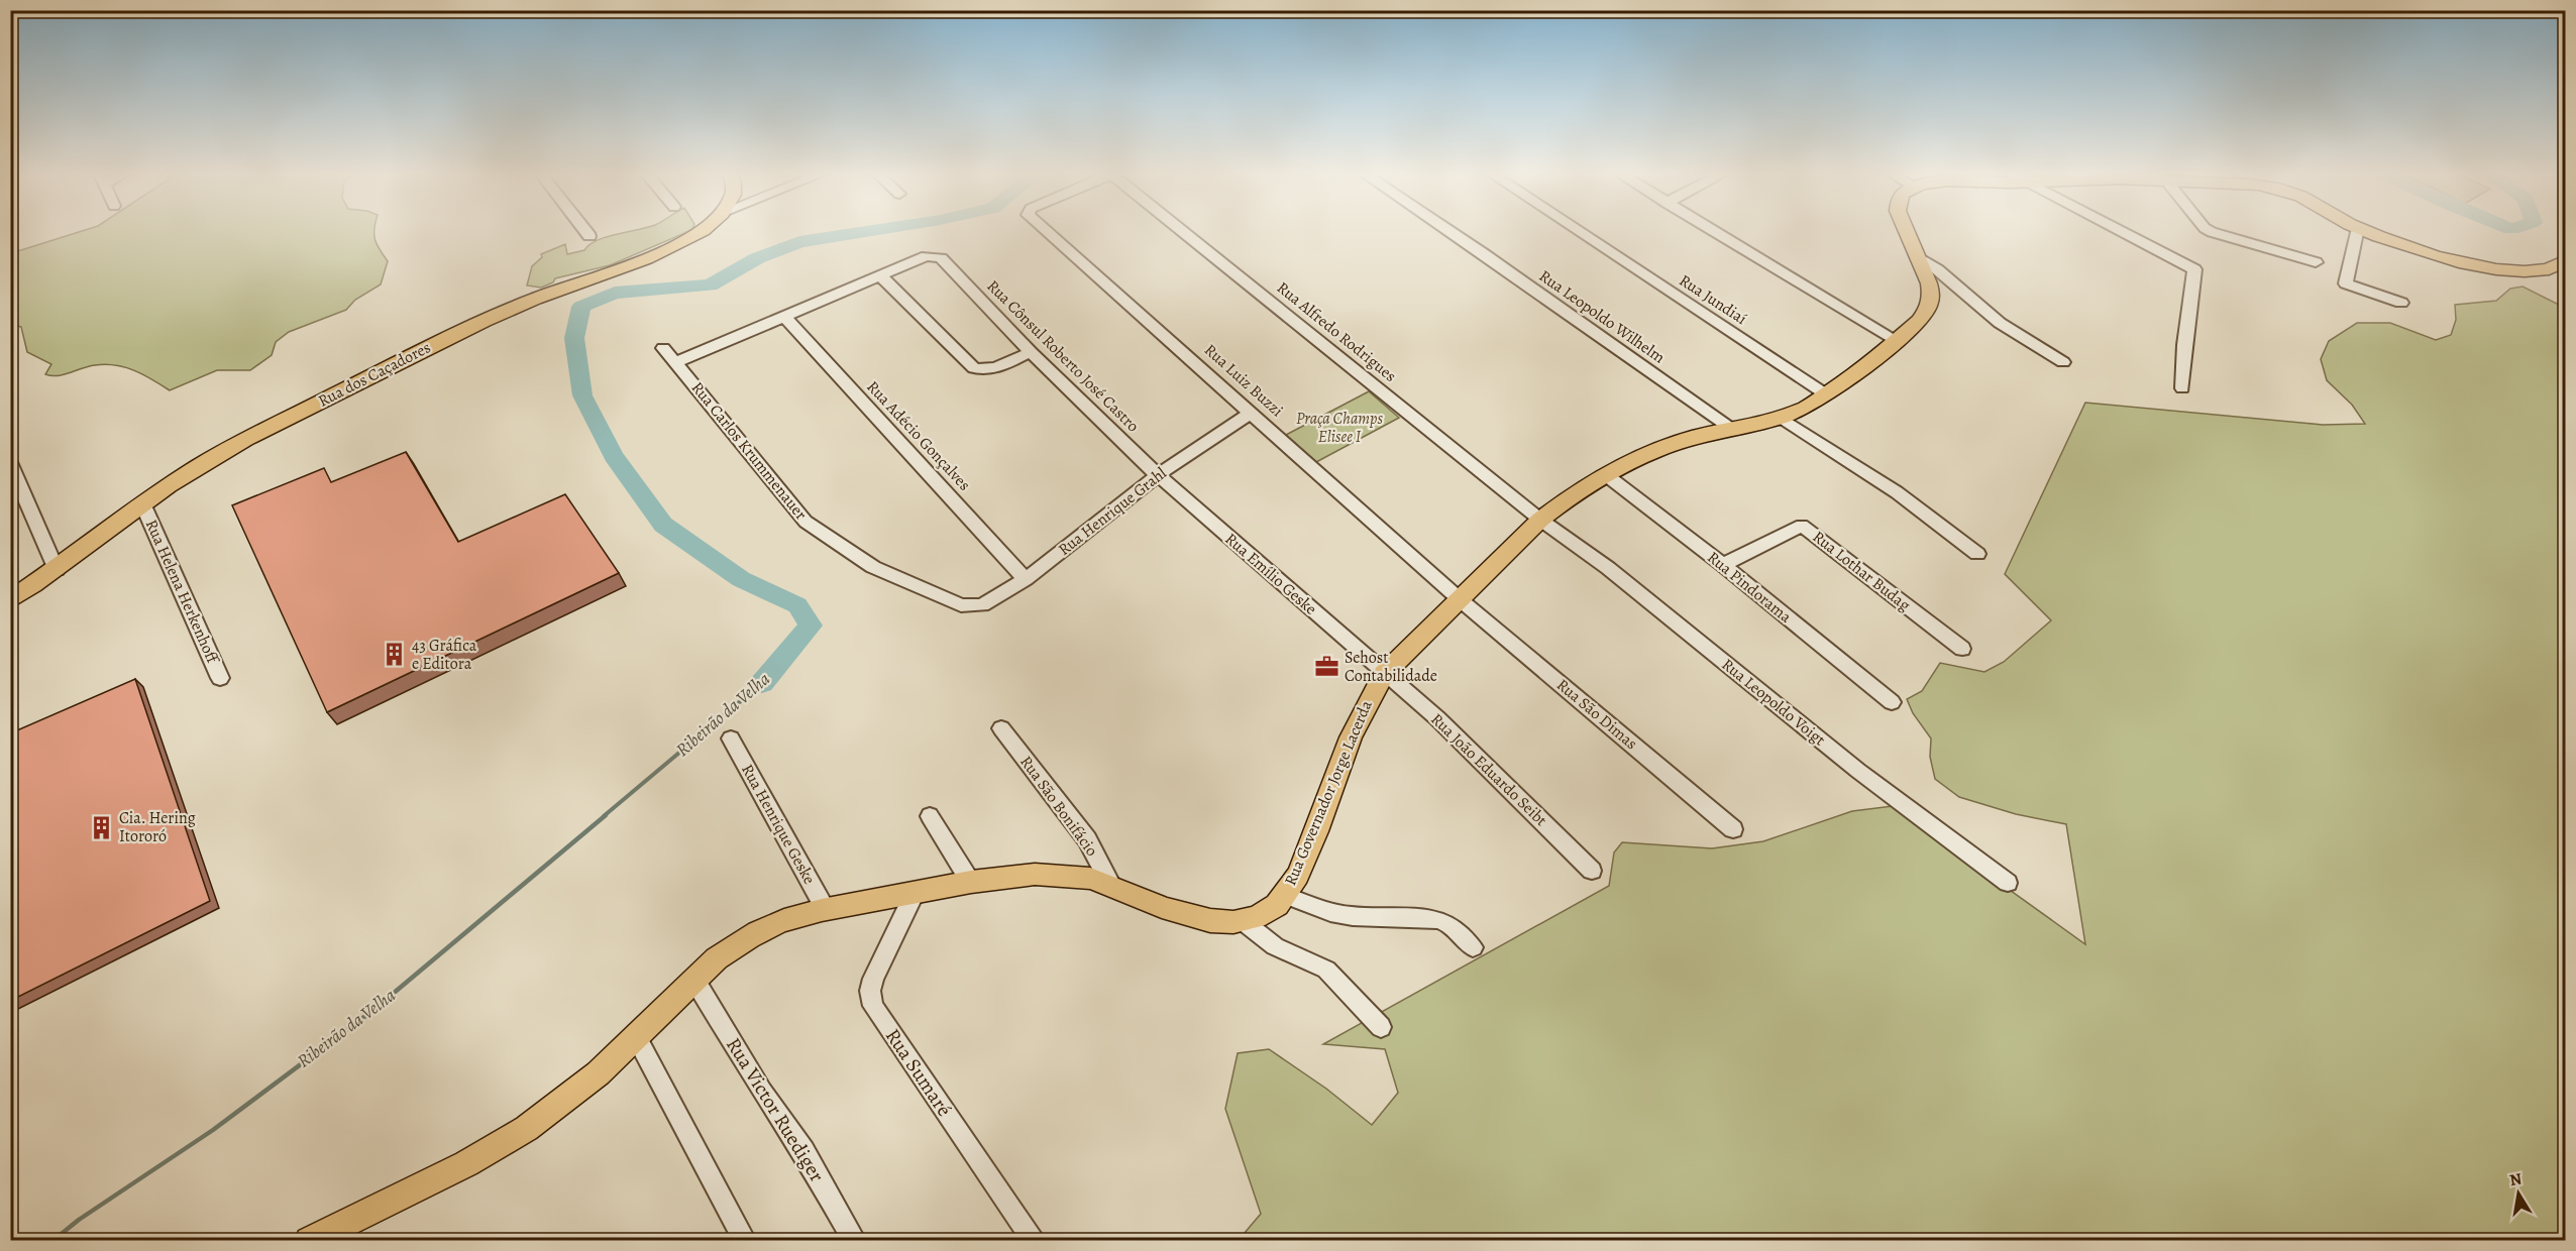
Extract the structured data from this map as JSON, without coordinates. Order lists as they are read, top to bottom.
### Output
{
  "streets": {
    "main road": ["Rua dos Caçadores", "Rua Governador Jorge Lacerda"],
    "street": [
      "Rua Jundiaí",
      "Rua Leopoldo Wilhelm",
      "Rua Alfredo Rodrigues",
      "Rua Cônsul Roberto José Castro",
      "Rua Luiz Buzzi",
      "Rua Adécio Gonçalves",
      "Rua Carlos Krummenauer",
      "Rua Henrique Grahl",
      "Rua Lothar Budag",
      "Rua Emílio Geske",
      "Rua Pindorama",
      "Rua Helena Herkenhoff",
      "Rua Leopoldo Voigt",
      "Rua São Dimas",
      "Rua João Eduardo Seibt",
      "Rua São Bonifácio",
      "Rua Henrique Geske",
      "Rua Sumaré",
      "Rua Victor Ruediger"
    ]
  },
  "crossings": [
    ["Rua Jundiaí", "Rua Governador Jorge Lacerda"],
    ["Rua Leopoldo Wilhelm", "Rua Governador Jorge Lacerda"],
    ["Rua Alfredo Rodrigues", "Rua Leopoldo Voigt"],
    ["Rua Alfredo Rodrigues", "Rua Governador Jorge Lacerda"],
    ["Rua Cônsul Roberto José Castro", "Rua Adécio Gonçalves"],
    ["Rua Cônsul Roberto José Castro", "Rua Carlos Krummenauer"],
    ["Rua Cônsul Roberto José Castro", "Rua Henrique Grahl"],
    ["Rua Cônsul Roberto José Castro", "Rua Emílio Geske"],
    ["Rua dos Caçadores", "Rua Helena Herkenhoff"],
    ["Rua Luiz Buzzi", "Rua Henrique Grahl"],
    ["Rua Luiz Buzzi", "Rua São Dimas"],
    ["Rua Luiz Buzzi", "Rua Governador Jorge Lacerda"],
    ["Rua Adécio Gonçalves", "Rua Henrique Grahl"],
    ["Rua Carlos Krummenauer", "Rua Henrique Grahl"],
    ["Rua Henrique Grahl", "Rua Emílio Geske"],
    ["Rua Lothar Budag", "Rua Pindorama"],
    ["Rua Emílio Geske", "Rua João Eduardo Seibt"],
    ["Rua Emílio Geske", "Rua Governador Jorge Lacerda"],
    ["Rua Pindorama", "Rua Governador Jorge Lacerda"],
    ["Rua Leopoldo Voigt", "Rua Governador Jorge Lacerda"],
    ["Rua São Dimas", "Rua Governador Jorge Lacerda"],
    ["Rua João Eduardo Seibt", "Rua Governador Jorge Lacerda"],
    ["Rua Governador Jorge Lacerda", "Rua São Bonifácio"],
    ["Rua Governador Jorge Lacerda", "Rua Henrique Geske"],
    ["Rua Governador Jorge Lacerda", "Rua Sumaré"],
    ["Rua Governador Jorge Lacerda", "Rua Victor Ruediger"]
  ],
  "water": ["Ribeirão da Velha"],
  "parks": ["Praça Champs Elisee I"],
  "places": {
    "building": ["43 Gráfica e Editora", "Cia. Hering Itororó"],
    "office": ["Sehost Contabilidade"]
  },
  "north": "top"
}
